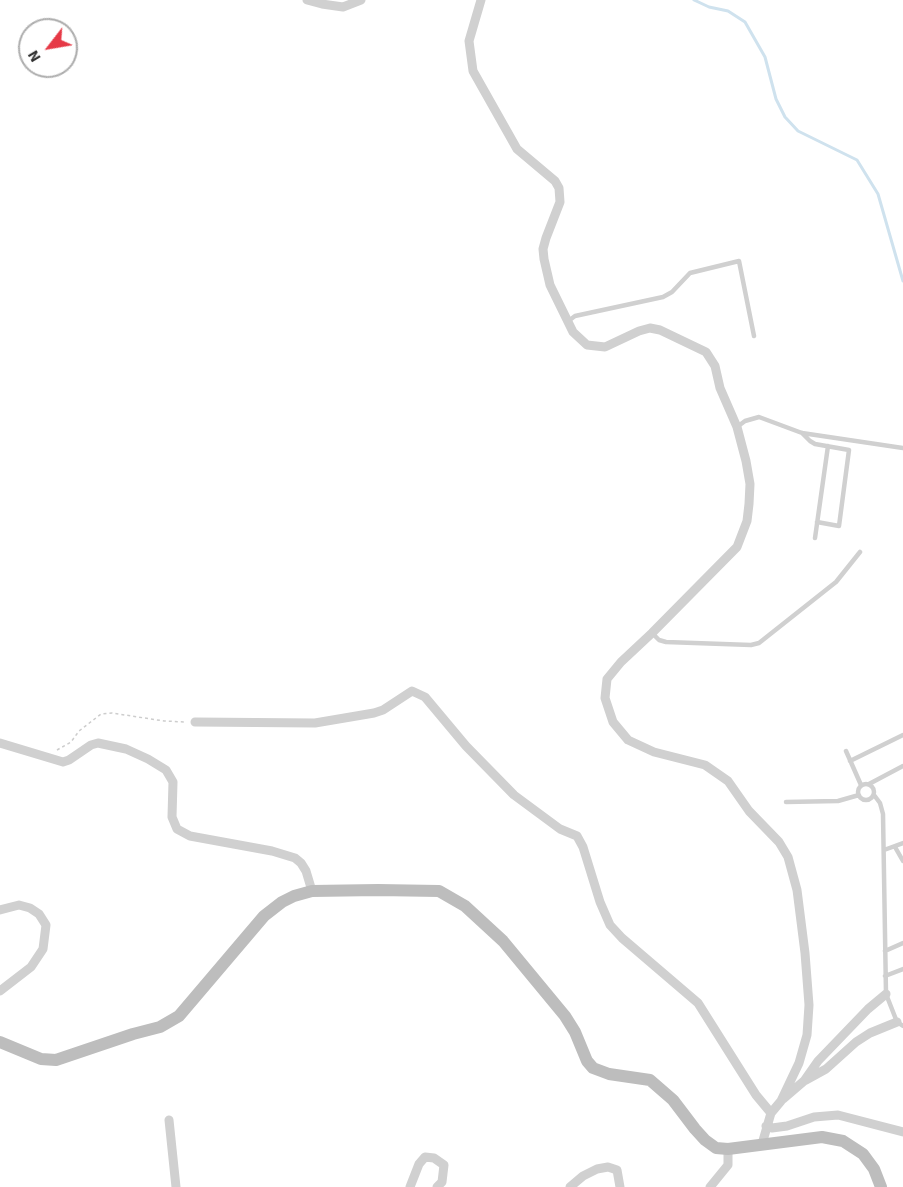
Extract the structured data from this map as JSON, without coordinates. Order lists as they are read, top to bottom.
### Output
{
  "north": "bottom left"
}
